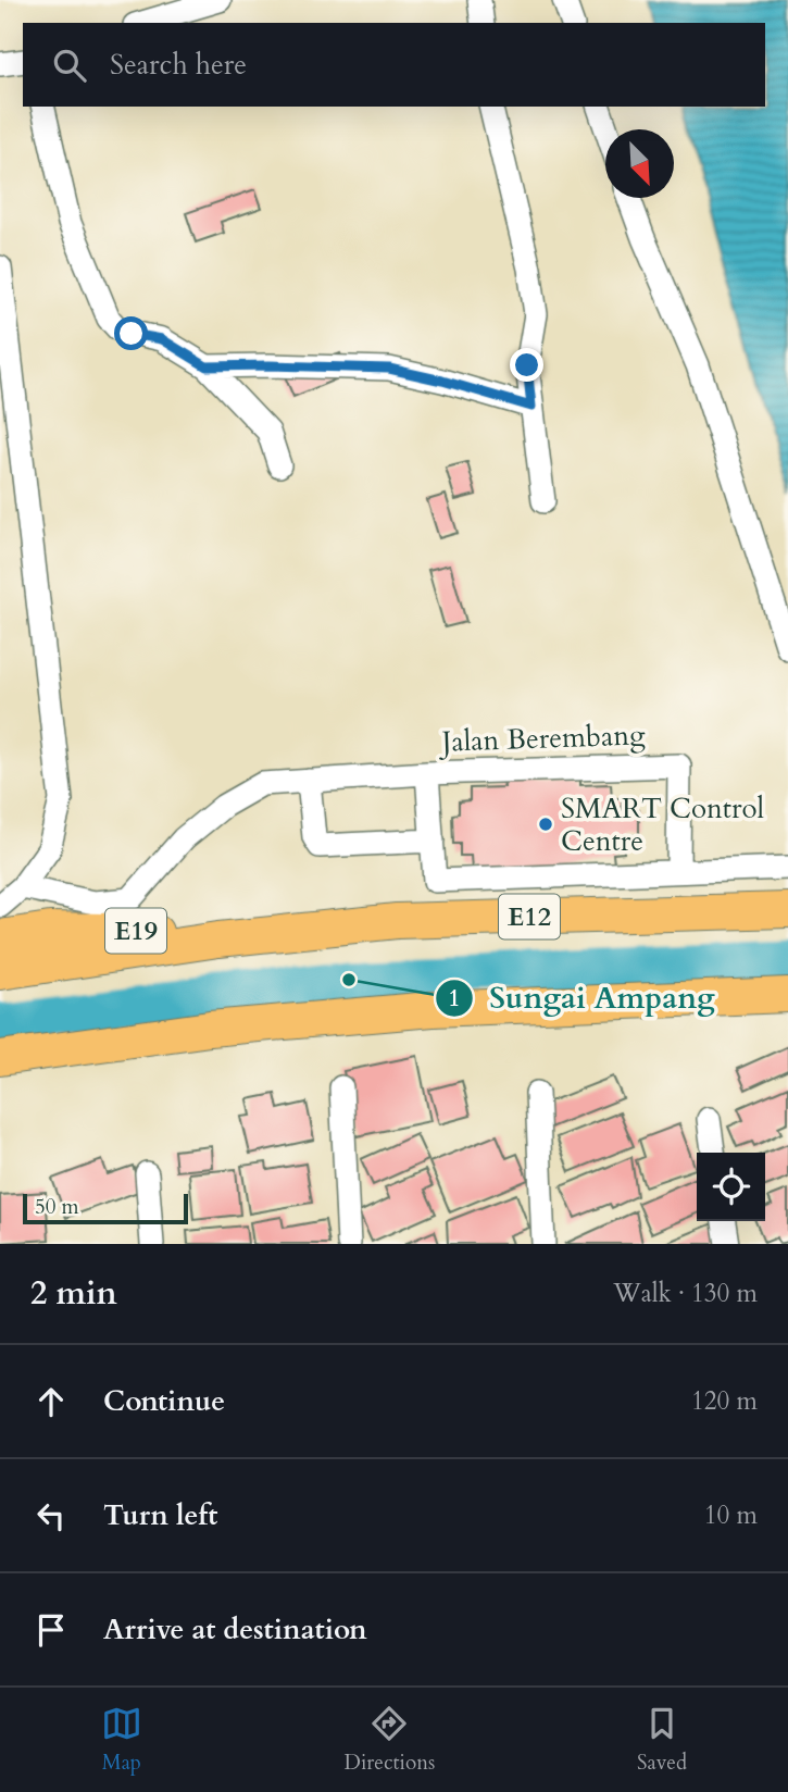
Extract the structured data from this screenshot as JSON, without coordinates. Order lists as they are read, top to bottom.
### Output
{
  "streets": {
    "highway": ["E12", "E19"],
    "street": ["Jalan Berembang"]
  },
  "crossings": [
    ["E12", "E19"]
  ],
  "places": ["SMART Control Centre", "Sungai Ampang"],
  "scale_bar": "50 m",
  "north": "bottom right",
  "page": {
    "search": "Search here",
    "scale": "50 m",
    "heading": ["2 min", "Walk · 130 m"],
    "list": [
      ["Continue", "120 m"],
      ["Turn left", "10 m"],
      "Arrive at destination"
    ],
    "nav": ["Map", "Directions", "Saved"]
  }
}
